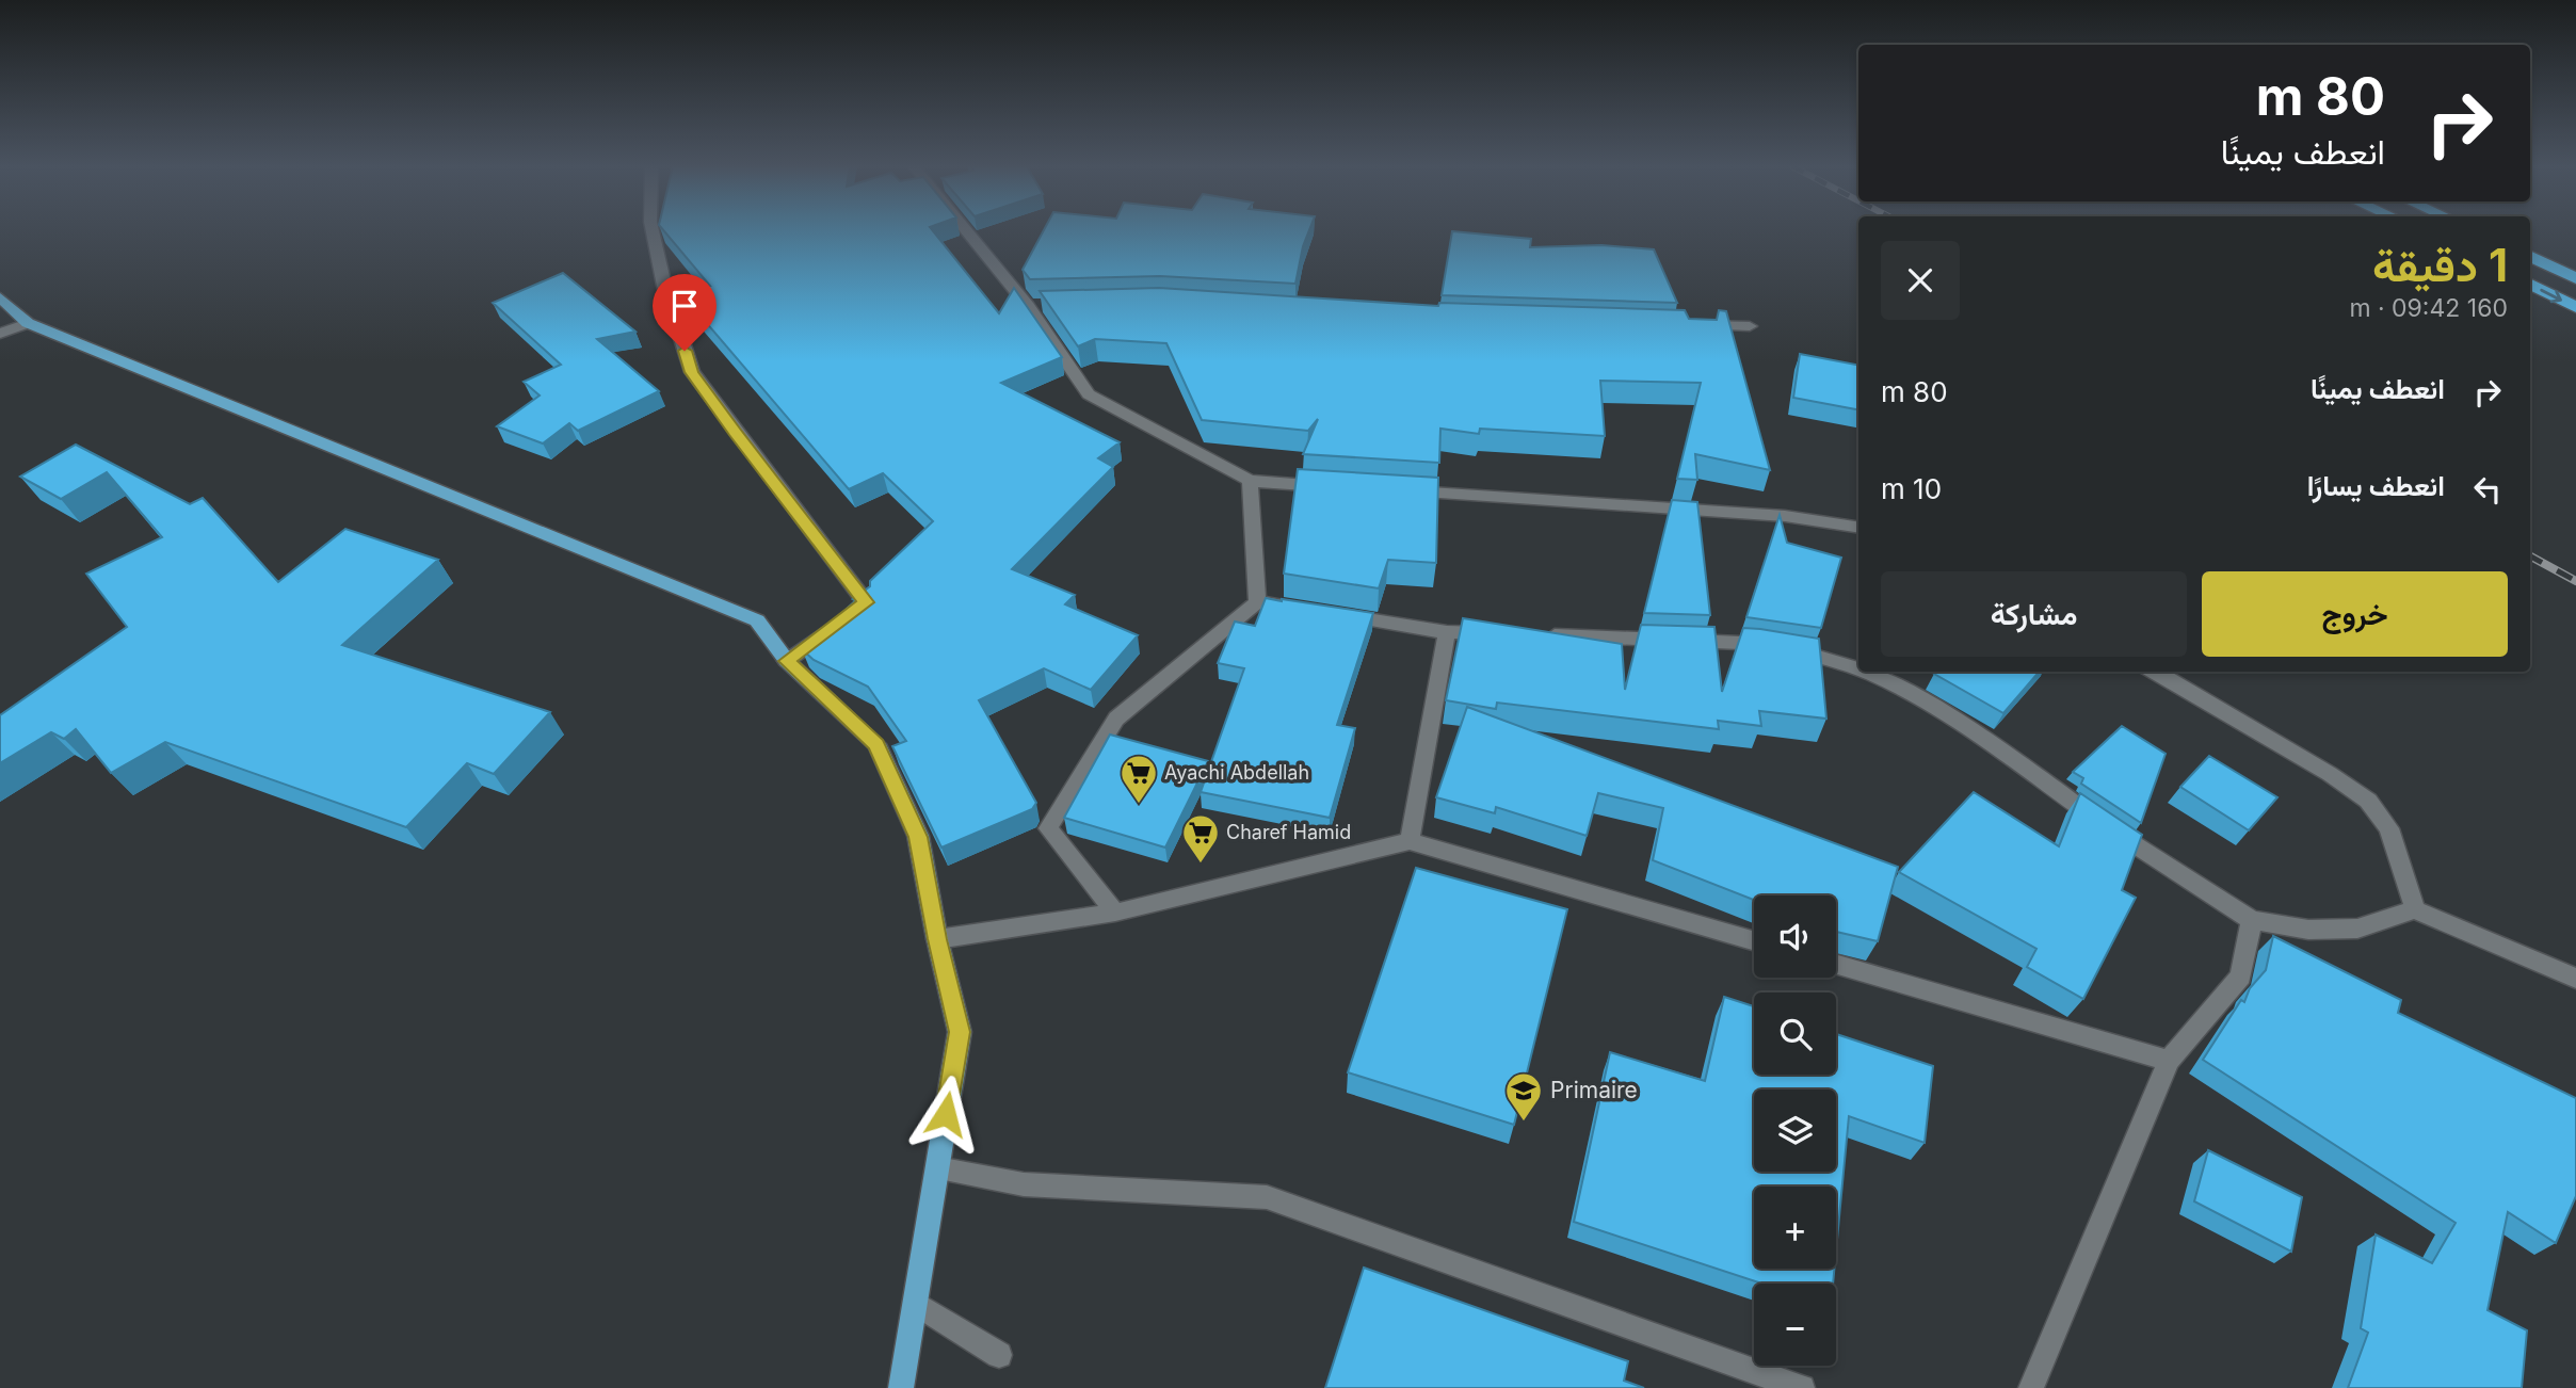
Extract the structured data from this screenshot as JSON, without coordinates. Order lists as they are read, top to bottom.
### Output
{
  "places": {
    "supermarket": ["Ayachi Abdellah", "Charef Hamid"],
    "school or university": ["Primaire"]
  },
  "page": {
    "turn": ["80 m", "انعطف يمينًا"],
    "heading": ["1 دقيقة", "160 m · 09:42"],
    "list": [
      {
        "name": "انعطف يمينًا",
        "value": "80 m"
      },
      {
        "name": "انعطف يسارًا",
        "value": "10 m"
      }
    ],
    "buttons": ["خروج", "مشاركة"],
    "map_buttons": ["+", "−"]
  }
}
